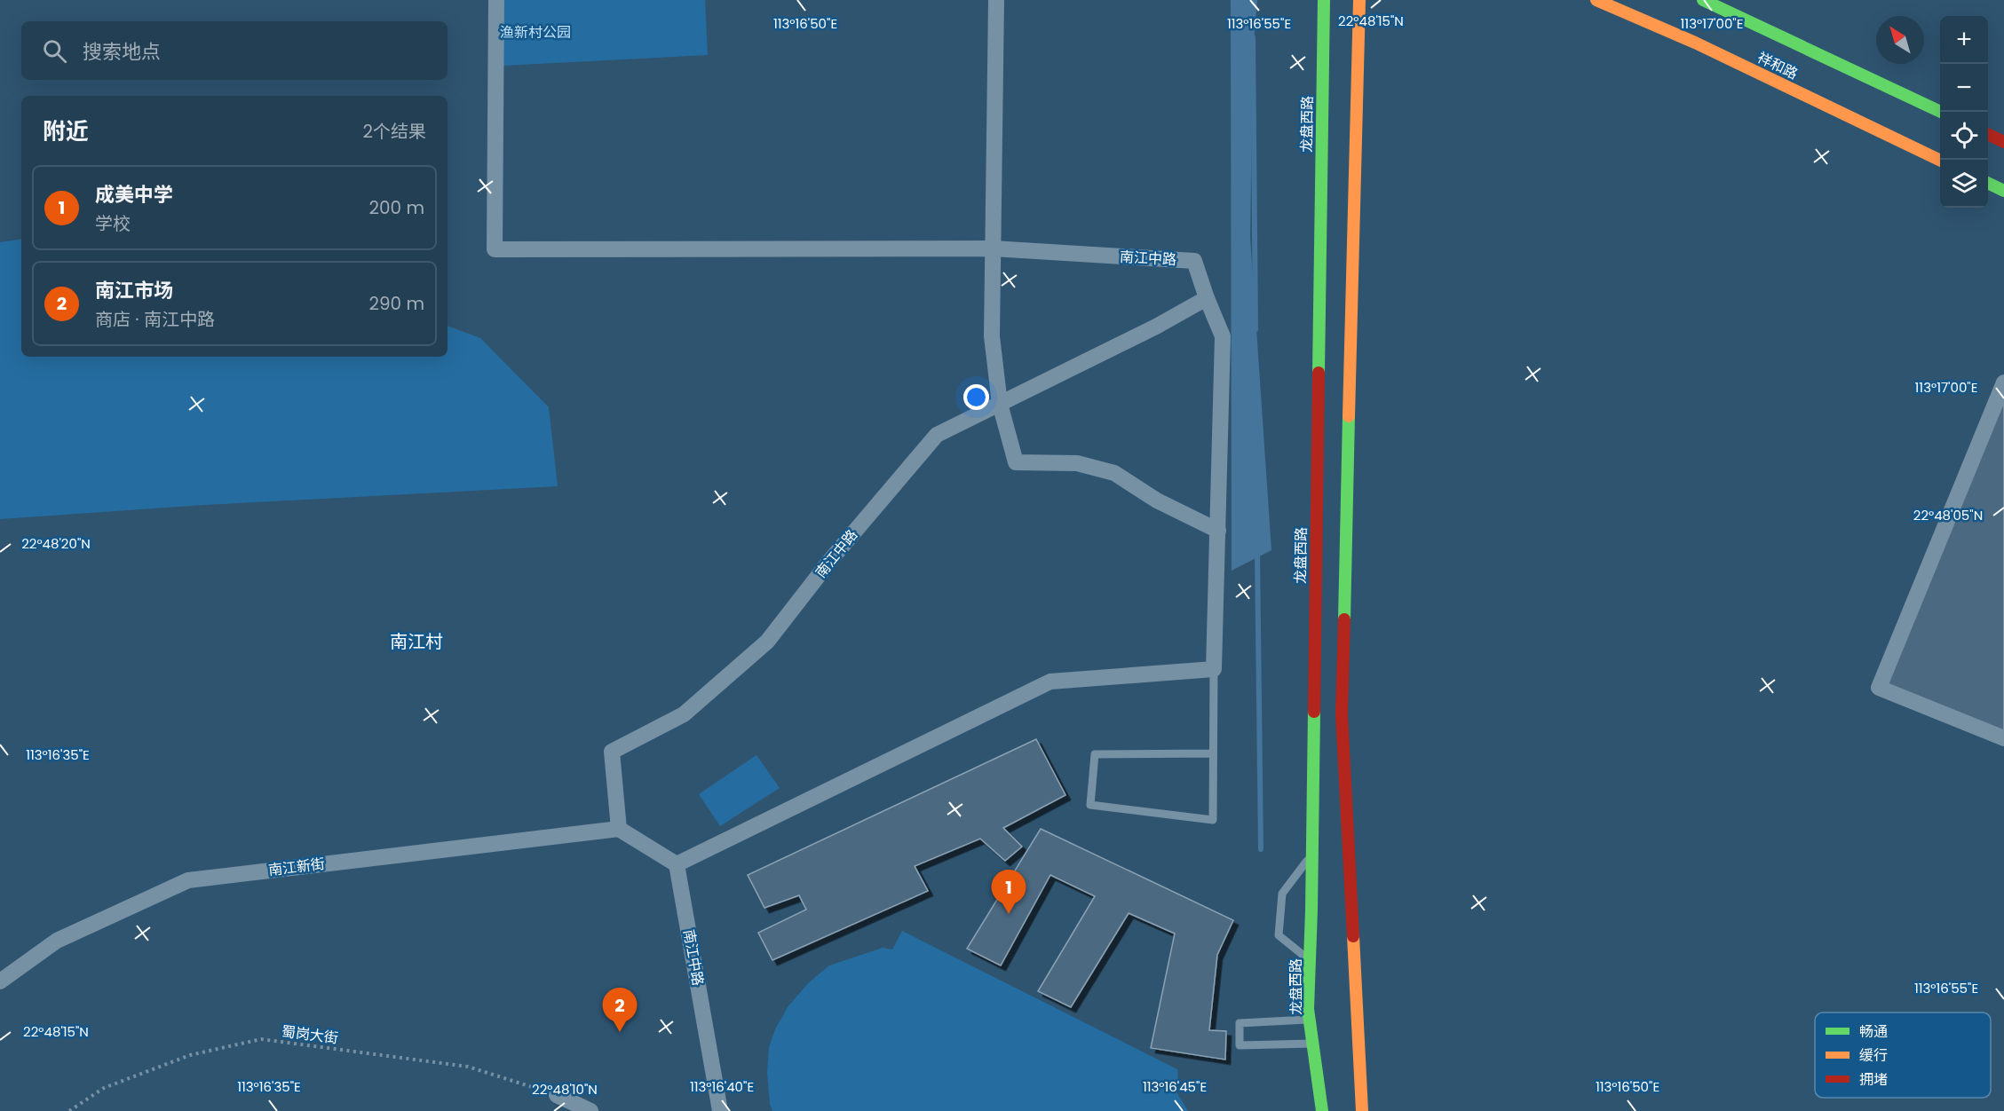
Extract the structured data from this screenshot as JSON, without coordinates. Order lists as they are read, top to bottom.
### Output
{
  "streets": {
    "street": [
      "祥和路",
      "龙盘西路",
      "南江中路",
      "南江新街"
    ],
    "path": ["蜀岗大街"]
  },
  "crossings": [
    ["南江中路", "南江新街"]
  ],
  "districts": ["南江村"],
  "parks": ["渔新村公园"],
  "legend": ["畅通", "缓行", "拥堵"],
  "north": "top left",
  "page": {
    "map_buttons": ["+", "−"],
    "search": "搜索地点",
    "heading": ["附近", "2个结果"],
    "list": [
      {
        "mark": "1",
        "name": "成美中学",
        "note": "学校",
        "value": "200 m"
      },
      {
        "mark": "2",
        "name": "南江市场",
        "note": "商店 · 南江中路",
        "value": "290 m"
      }
    ],
    "pins": ["1", "2"]
  },
  "coordinates": [
    "22°48'15\"N",
    "113°16'50\"E",
    "113°16'55\"E",
    "113°17'00\"E",
    "22°48'05\"N",
    "22°48'20\"N",
    "113°16'35\"E",
    "113°16'40\"E",
    "113°16'45\"E",
    "22°48'10\"N"
  ]
}
